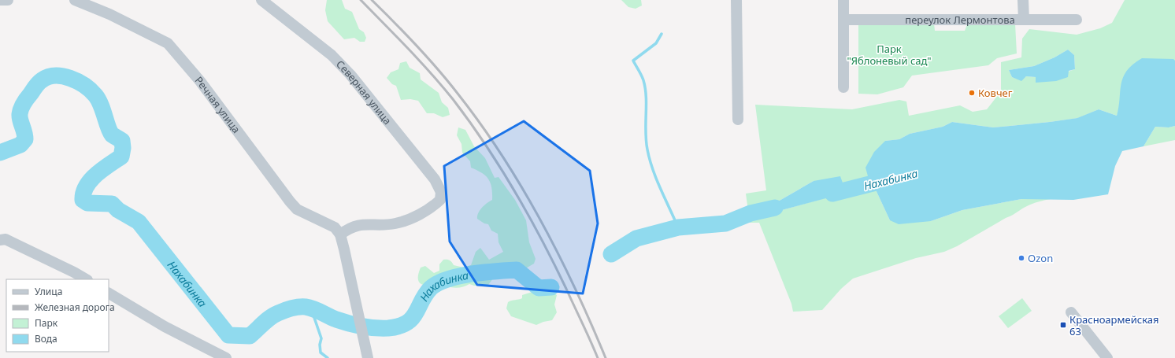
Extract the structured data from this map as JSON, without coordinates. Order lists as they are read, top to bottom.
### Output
{
  "streets": {
    "street": ["переулок Лермонтова", "Северная улица", "Речная улица"]
  },
  "crossings": [
    ["Северная улица", "Речная улица"]
  ],
  "water": ["Нахабинка"],
  "parks": ["Парк \"Яблоневый сад\""],
  "places": {
    "other": ["Ковчег", "Ozon"],
    "transit": ["Красноармейская 63"]
  },
  "legend": [
    "Улица",
    "Железная дорога",
    "Парк",
    "Вода"
  ]
}
